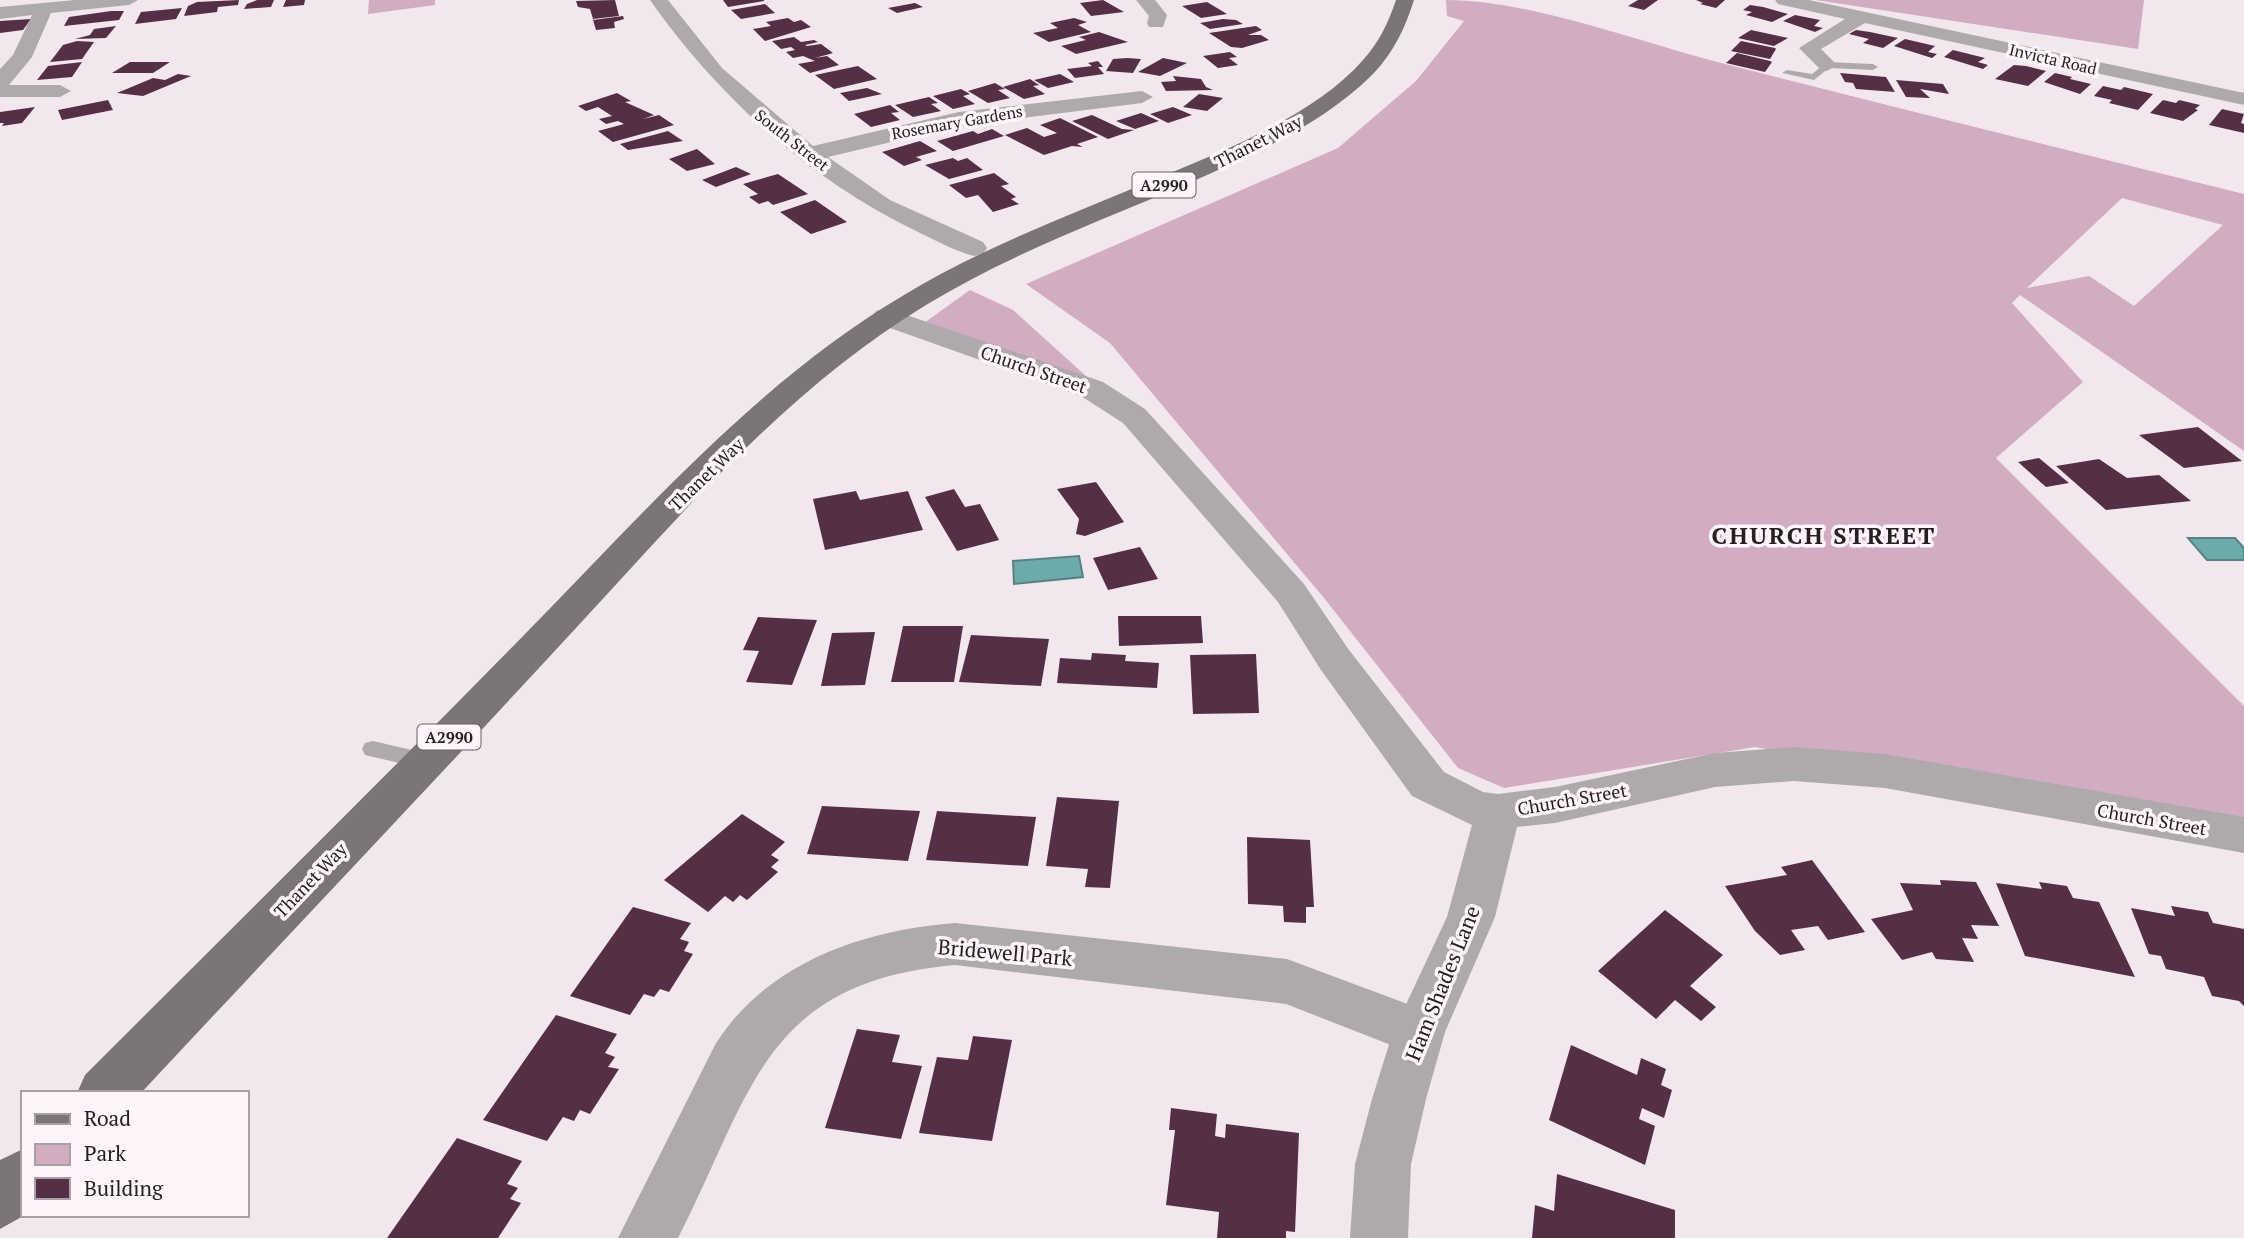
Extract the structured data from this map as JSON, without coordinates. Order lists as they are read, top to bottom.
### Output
{
  "streets": {
    "main road": ["Thanet Way", "A2990"],
    "street": [
      "Invicta Road",
      "Rosemary Gardens",
      "South Street",
      "Church Street",
      "Bridewell Park",
      "Ham Shades Lane"
    ]
  },
  "crossings": [
    ["Rosemary Gardens", "South Street"],
    ["Thanet Way", "Church Street"],
    ["Church Street", "Ham Shades Lane"],
    ["Bridewell Park", "Ham Shades Lane"]
  ],
  "districts": ["CHURCH STREET"],
  "legend": ["Road", "Park", "Building"]
}
